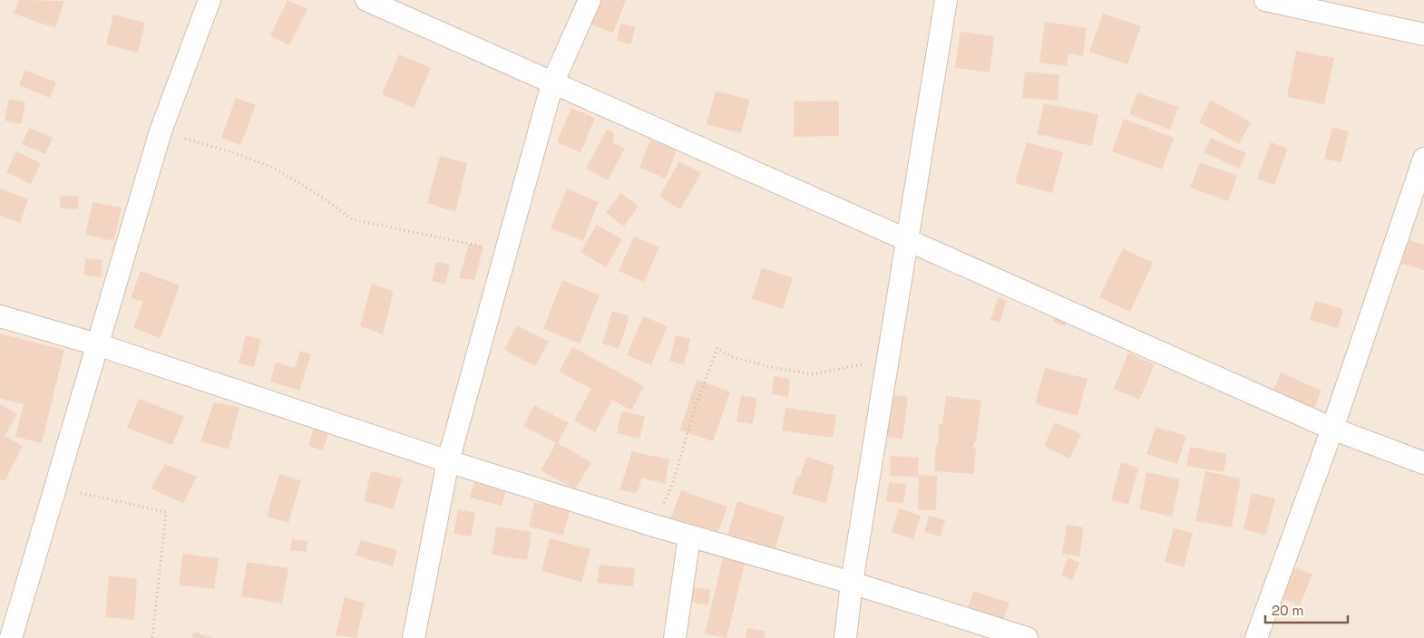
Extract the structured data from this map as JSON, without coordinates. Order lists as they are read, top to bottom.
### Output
{
  "scale_bar": "20 m"
}
